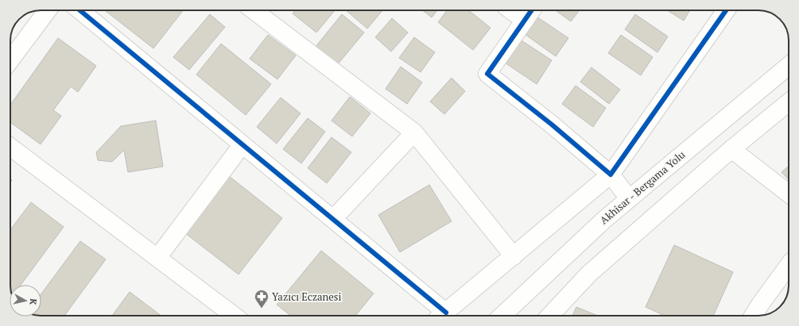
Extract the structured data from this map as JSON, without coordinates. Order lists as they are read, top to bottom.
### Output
{
  "streets": {
    "street": ["Akhisar - Bergama Yolu"]
  },
  "places": {
    "pharmacy": ["Yazıcı Eczanesi"]
  },
  "north": "right"
}
